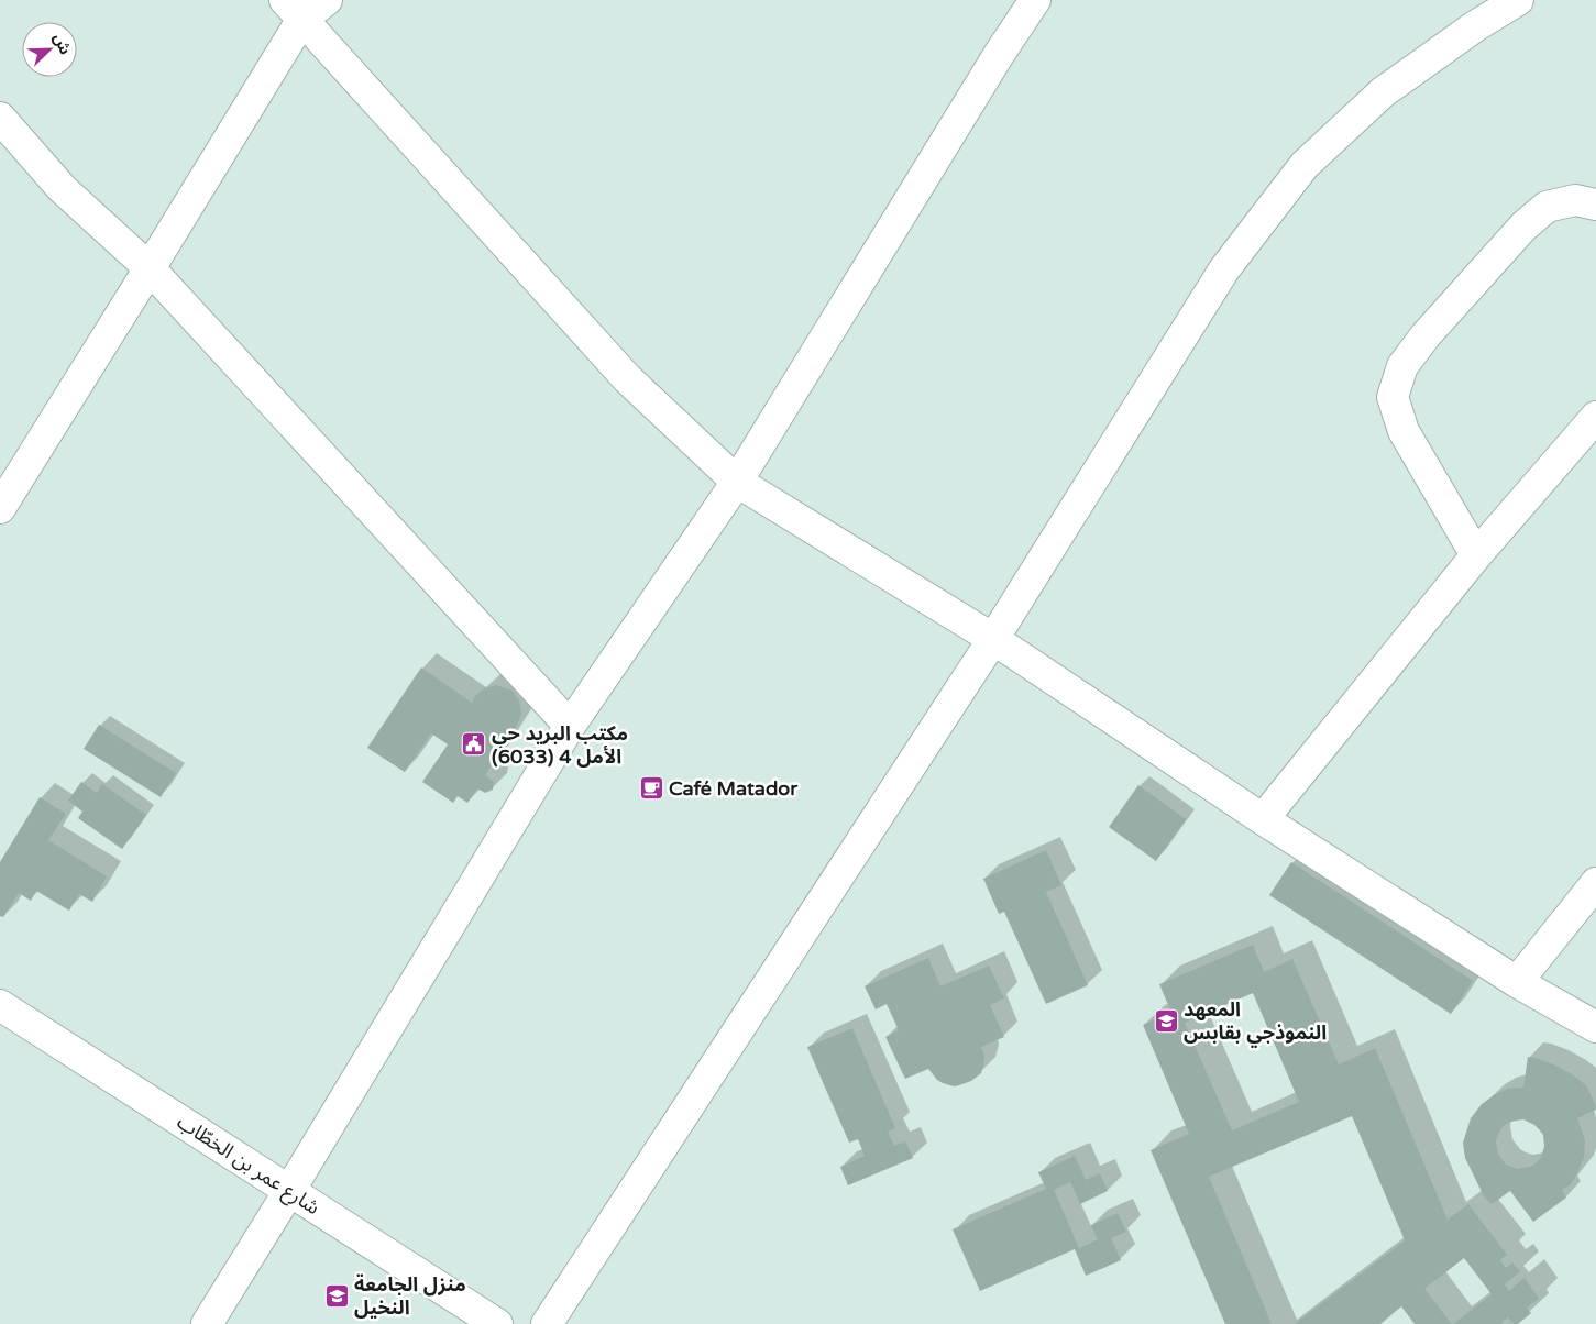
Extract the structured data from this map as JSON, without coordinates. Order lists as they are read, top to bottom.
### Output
{
  "streets": {
    "street": ["شارع عمر بن الخطّاب"]
  },
  "places": {
    "public building": ["مكتب البريد حي الأمل 4 (6033)"],
    "cafe": ["Café Matador"],
    "school or university": ["المعهد النموذجي بقابس", "منزل الجامعة النخيل"]
  },
  "north": "top right"
}
